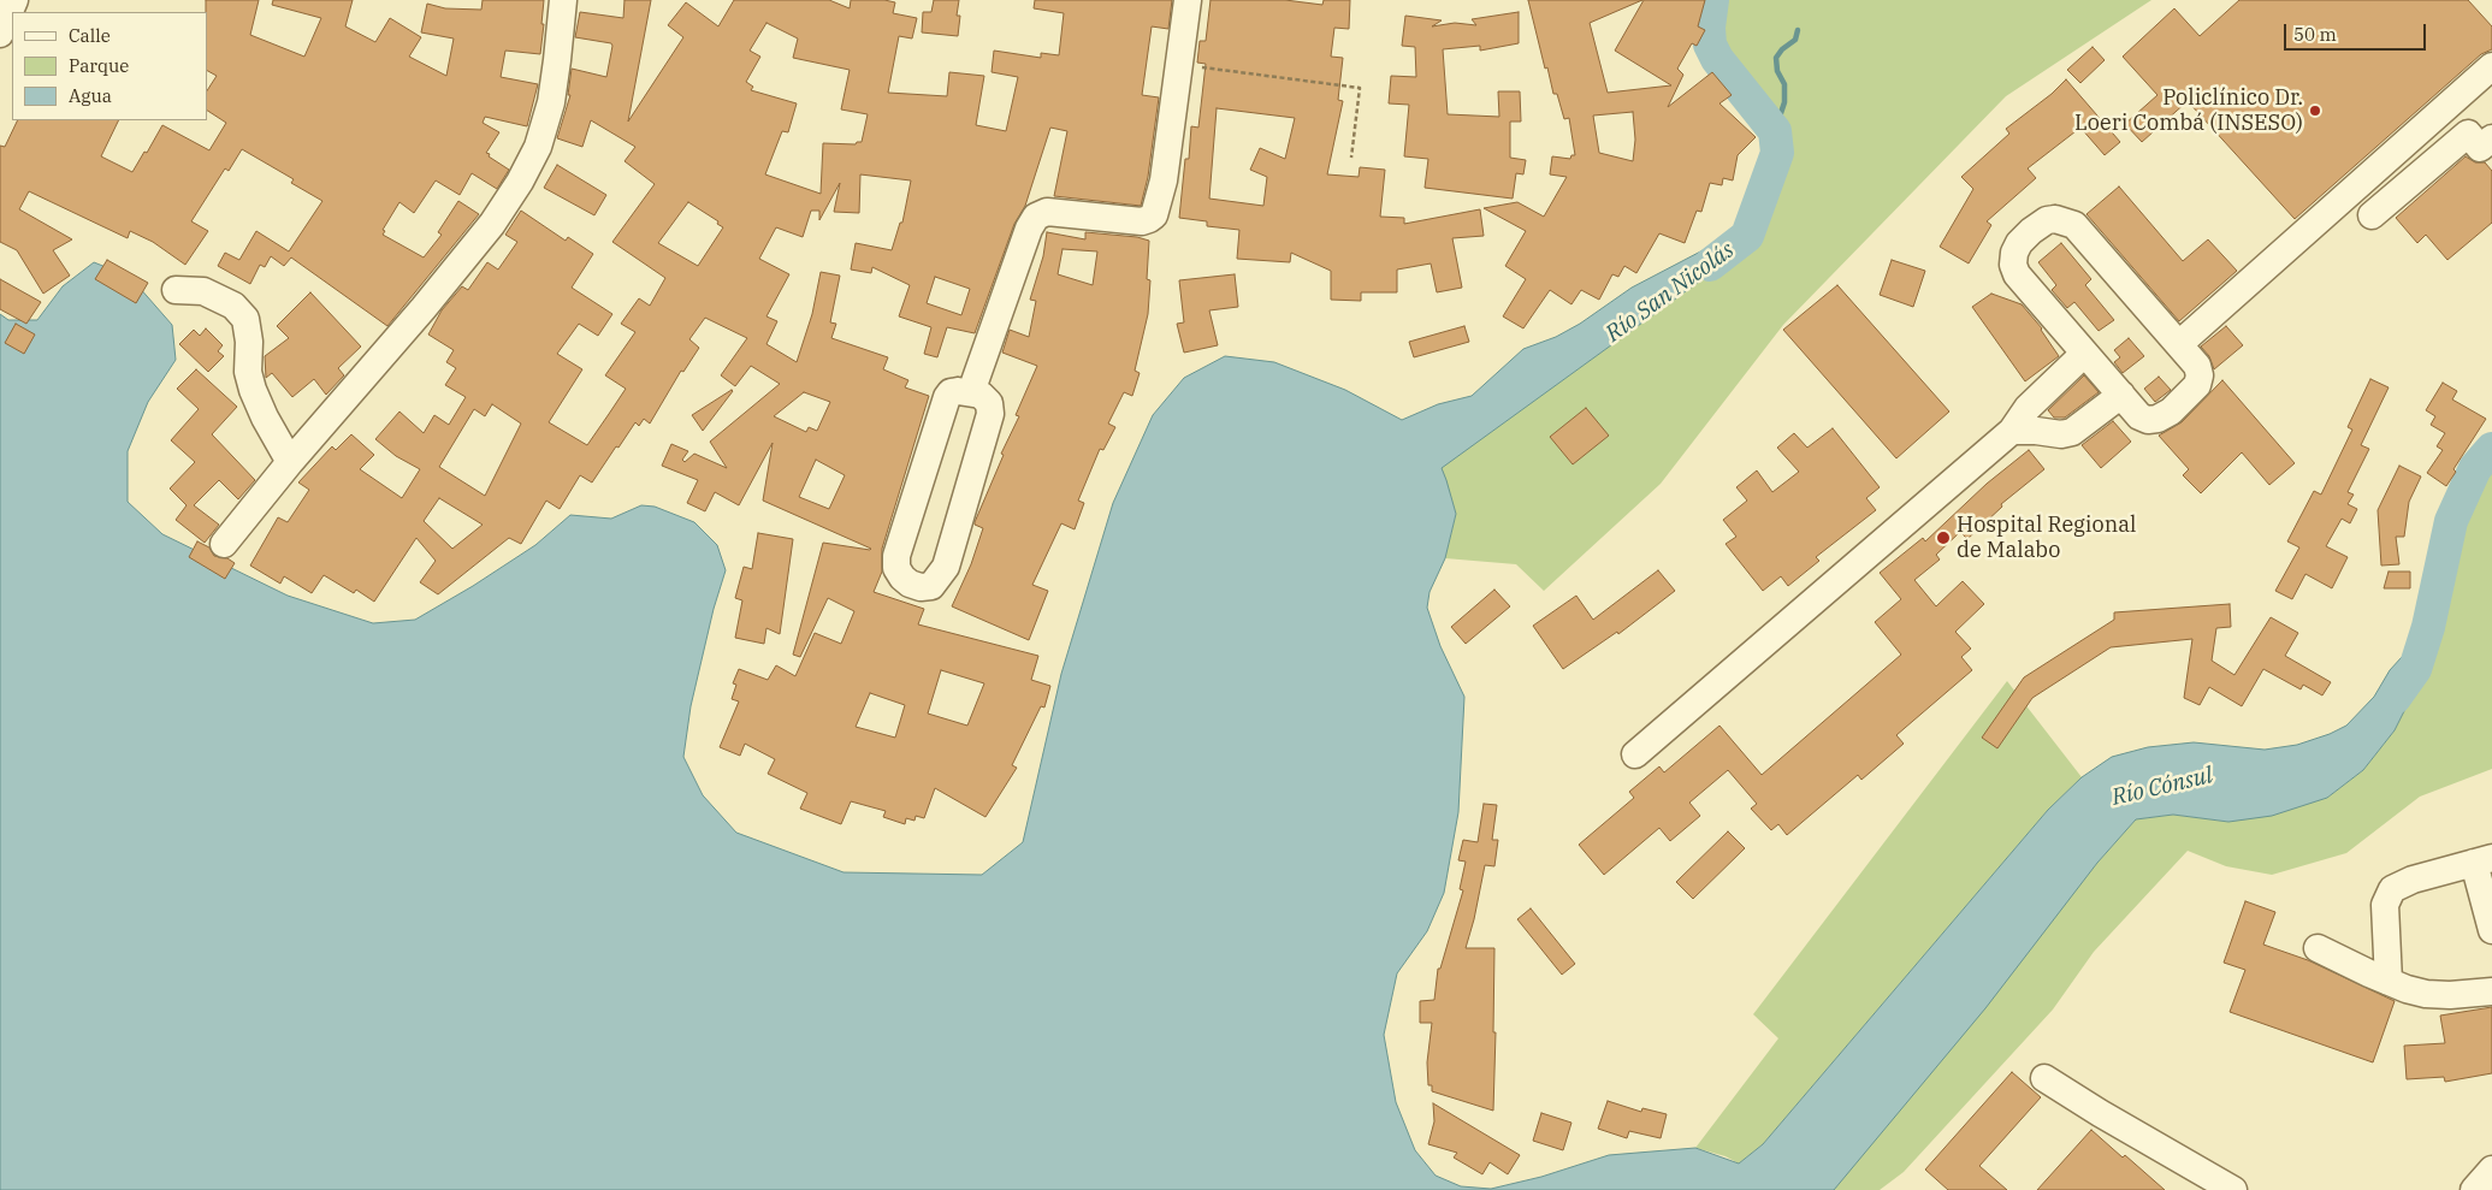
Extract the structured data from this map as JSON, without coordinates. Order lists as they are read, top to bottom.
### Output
{
  "water": ["Río San Nicolás", "Río Cónsul"],
  "places": ["Policlínico Dr. Loeri Combá (INSESO)", "Hospital Regional de Malabo"],
  "legend": ["Calle", "Parque", "Agua"],
  "scale_bar": "50 m"
}
